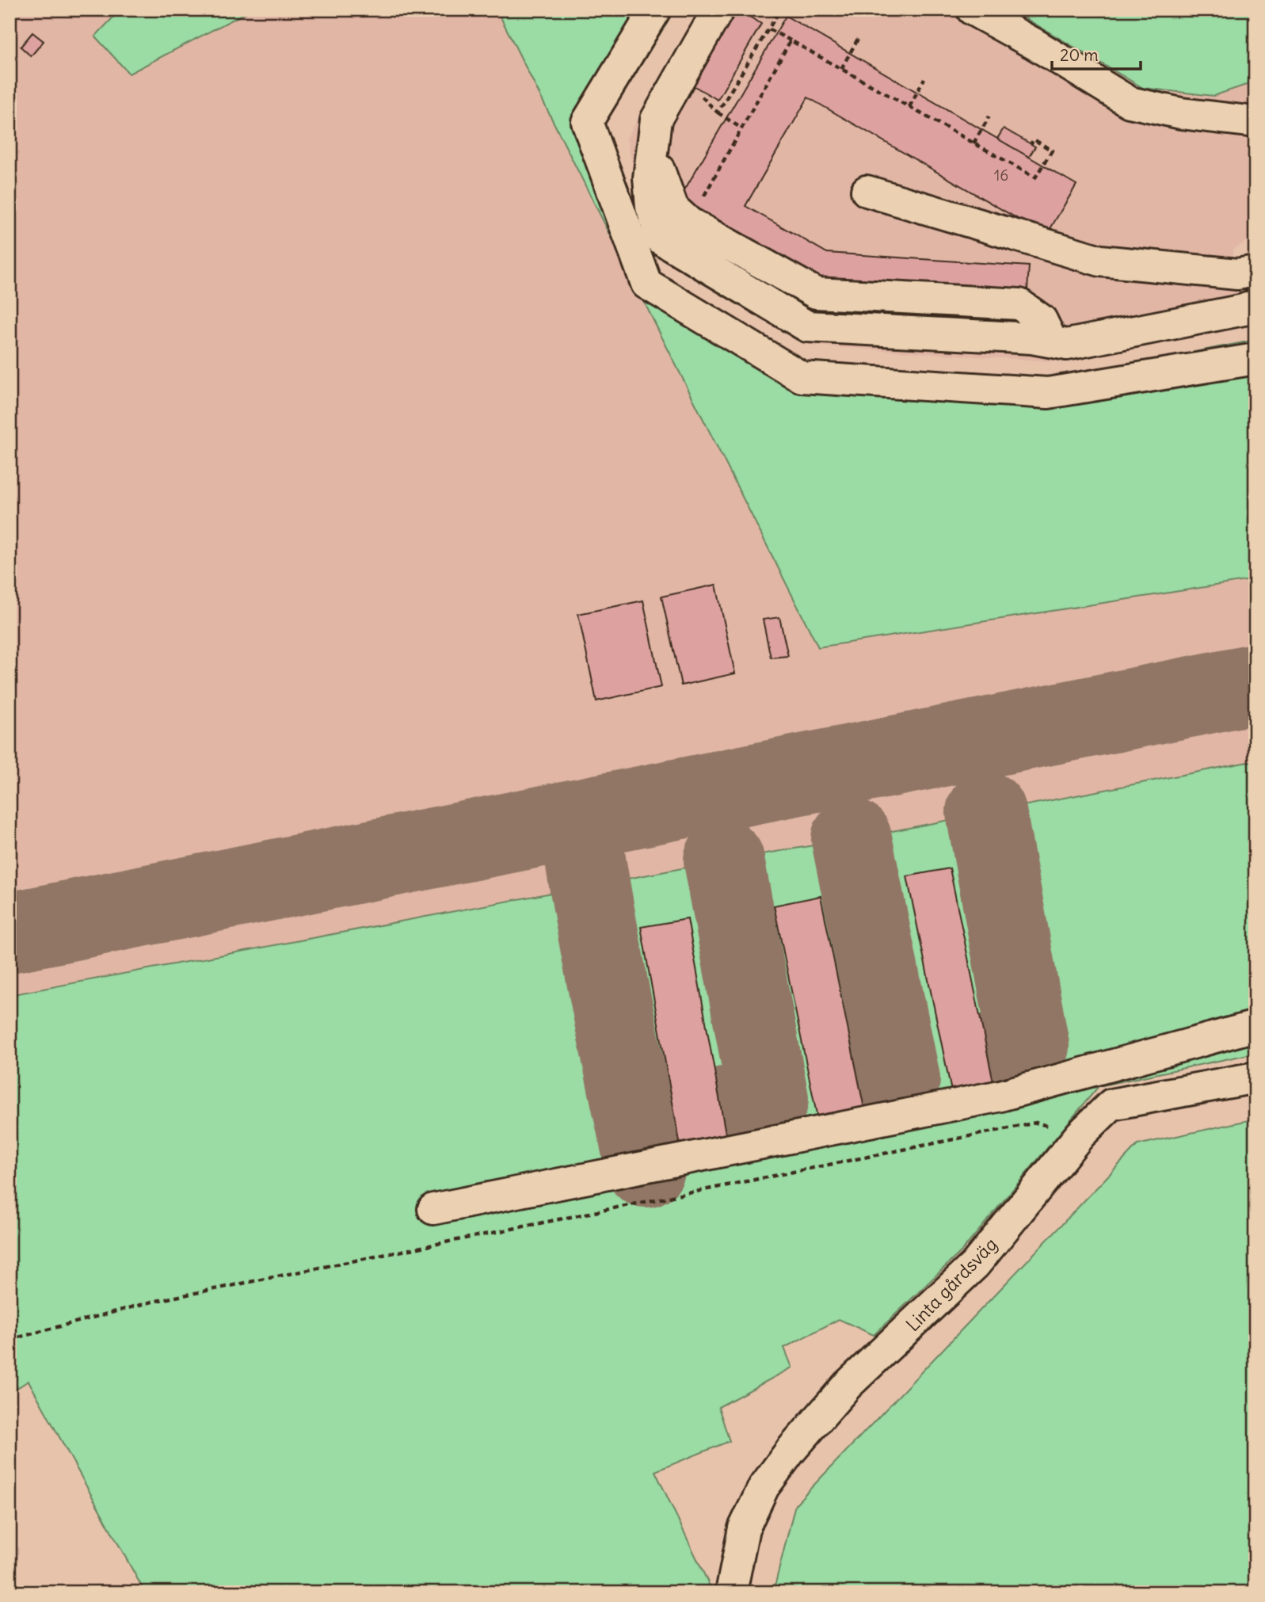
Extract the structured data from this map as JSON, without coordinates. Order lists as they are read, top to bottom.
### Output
{
  "streets": {
    "street": ["Linta gårdsväg"]
  },
  "house_numbers": ["16"],
  "scale_bar": "20 m"
}
